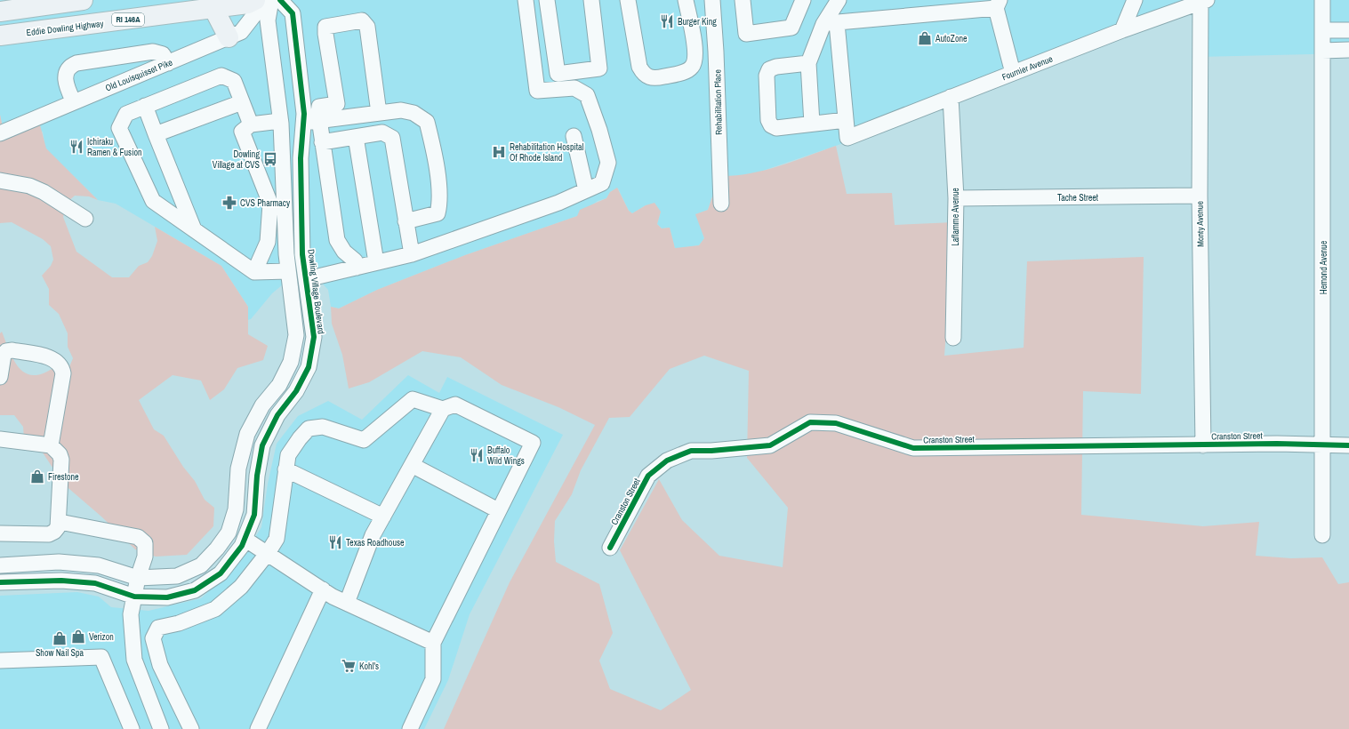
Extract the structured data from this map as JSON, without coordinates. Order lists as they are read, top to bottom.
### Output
{
  "streets": {
    "main road": ["RI 146A", "Eddie Dowling Highway"],
    "street": [
      "Fournier Avenue",
      "Old Louisquisset Pike",
      "Rehabilitation Place",
      "Tache Street",
      "Laflamme Avenue",
      "Monty Avenue",
      "Hemond Avenue",
      "Dowling Village Boulevard",
      "Cranston Street"
    ]
  },
  "crossings": [
    ["Fournier Avenue", "Laflamme Avenue"],
    ["Fournier Avenue", "Monty Avenue"],
    ["Tache Street", "Laflamme Avenue"],
    ["Tache Street", "Monty Avenue"],
    ["Monty Avenue", "Cranston Street"],
    ["Hemond Avenue", "Cranston Street"]
  ],
  "places": {
    "restaurant": [
      "Burger King",
      "Ichiraku Ramen & Fusion",
      "Buffalo Wild Wings",
      "Texas Roadhouse"
    ],
    "shop": [
      "AutoZone",
      "Firestone",
      "Verizon",
      "Show Nail Spa"
    ],
    "hospital": ["Rehabilitation Hospital Of Rhode Island"],
    "bus stop": ["Dowling Village at CVS"],
    "pharmacy": ["CVS Pharmacy"],
    "supermarket": ["Kohl's"]
  }
}
